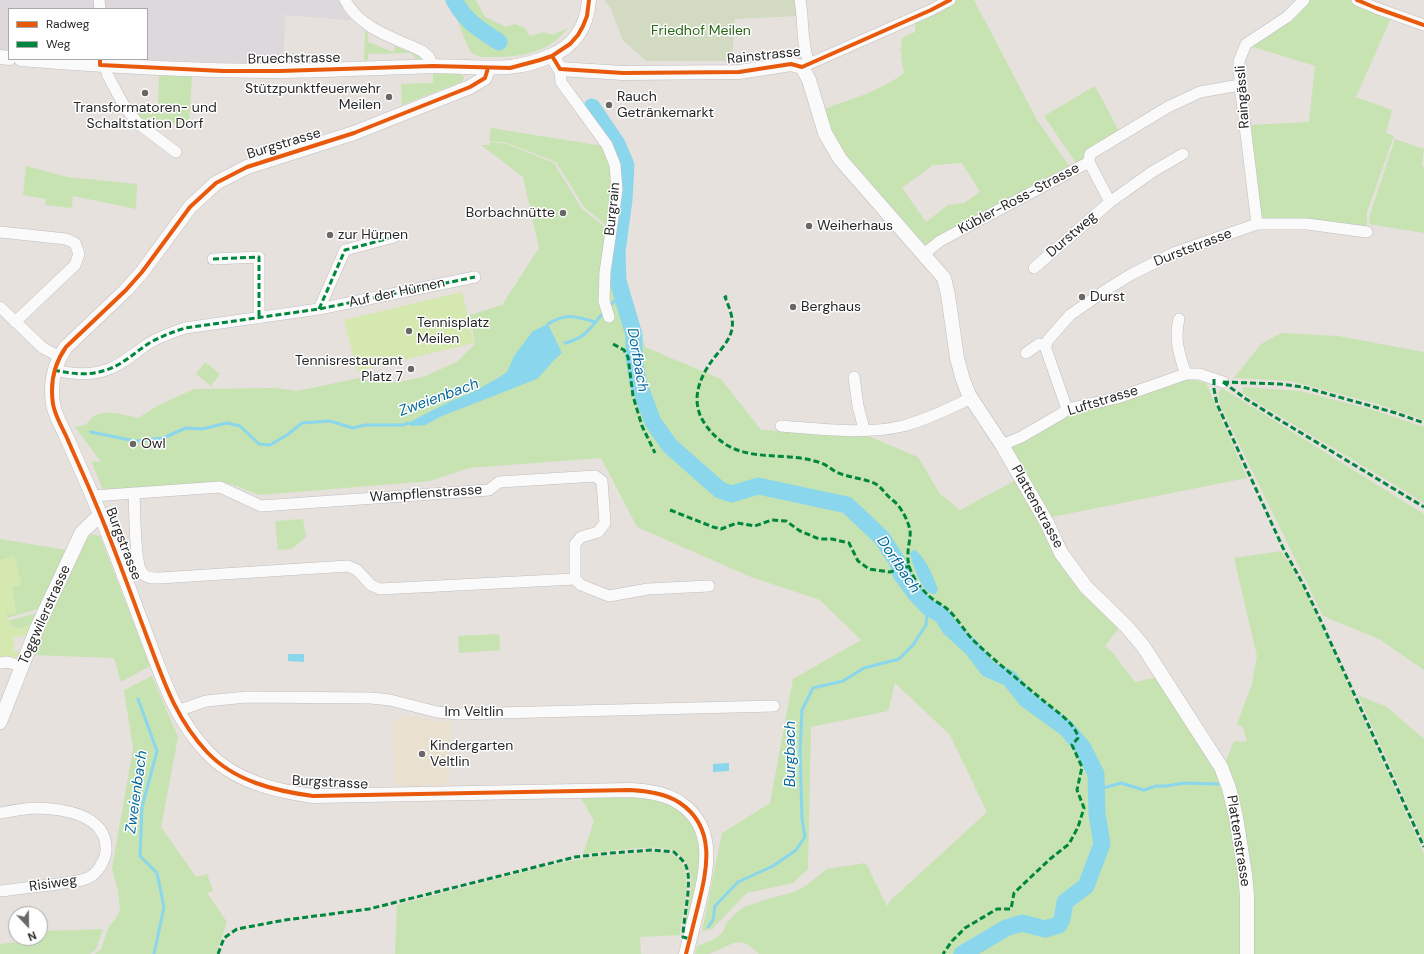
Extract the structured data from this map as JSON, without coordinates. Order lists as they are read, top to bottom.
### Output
{
  "streets": {
    "street": [
      "Rainstrasse",
      "Bruechstrasse",
      "Raingässli",
      "Burgstrasse",
      "Kübler-Ross-Strasse",
      "Burgrain",
      "Durstweg",
      "Durststrasse",
      "Auf der Hürnen",
      "Luftstrasse",
      "Wampflenstrasse",
      "Plattenstrasse",
      "Toggwilerstrasse",
      "Im Veltlin",
      "Risiweg"
    ]
  },
  "crossings": [
    ["Rainstrasse", "Burgrain"],
    ["Rainstrasse", "Plattenstrasse"],
    ["Bruechstrasse", "Burgstrasse"],
    ["Raingässli", "Kübler-Ross-Strasse"],
    ["Raingässli", "Durststrasse"],
    ["Burgstrasse", "Auf der Hürnen"],
    ["Burgstrasse", "Wampflenstrasse"],
    ["Burgstrasse", "Toggwilerstrasse"],
    ["Burgstrasse", "Im Veltlin"],
    ["Kübler-Ross-Strasse", "Durstweg"],
    ["Kübler-Ross-Strasse", "Plattenstrasse"],
    ["Luftstrasse", "Plattenstrasse"]
  ],
  "water": ["Dorfbach", "Zweienbach", "Burgbach"],
  "parks": ["Friedhof Meilen"],
  "places": [
    "Transformatoren- und Schaltstation Dorf",
    "Stützpunktfeuerwehr Meilen",
    "Rauch Getränkemarkt",
    "Borbachnütte",
    "Weiherhaus",
    "zur Hürnen",
    "Durst",
    "Berghaus",
    "Tennisplatz Meilen",
    "Tennisrestaurant Platz 7",
    "Owl",
    "Kindergarten Veltlin"
  ],
  "legend": ["Radweg", "Weg"],
  "north": "bottom"
}
